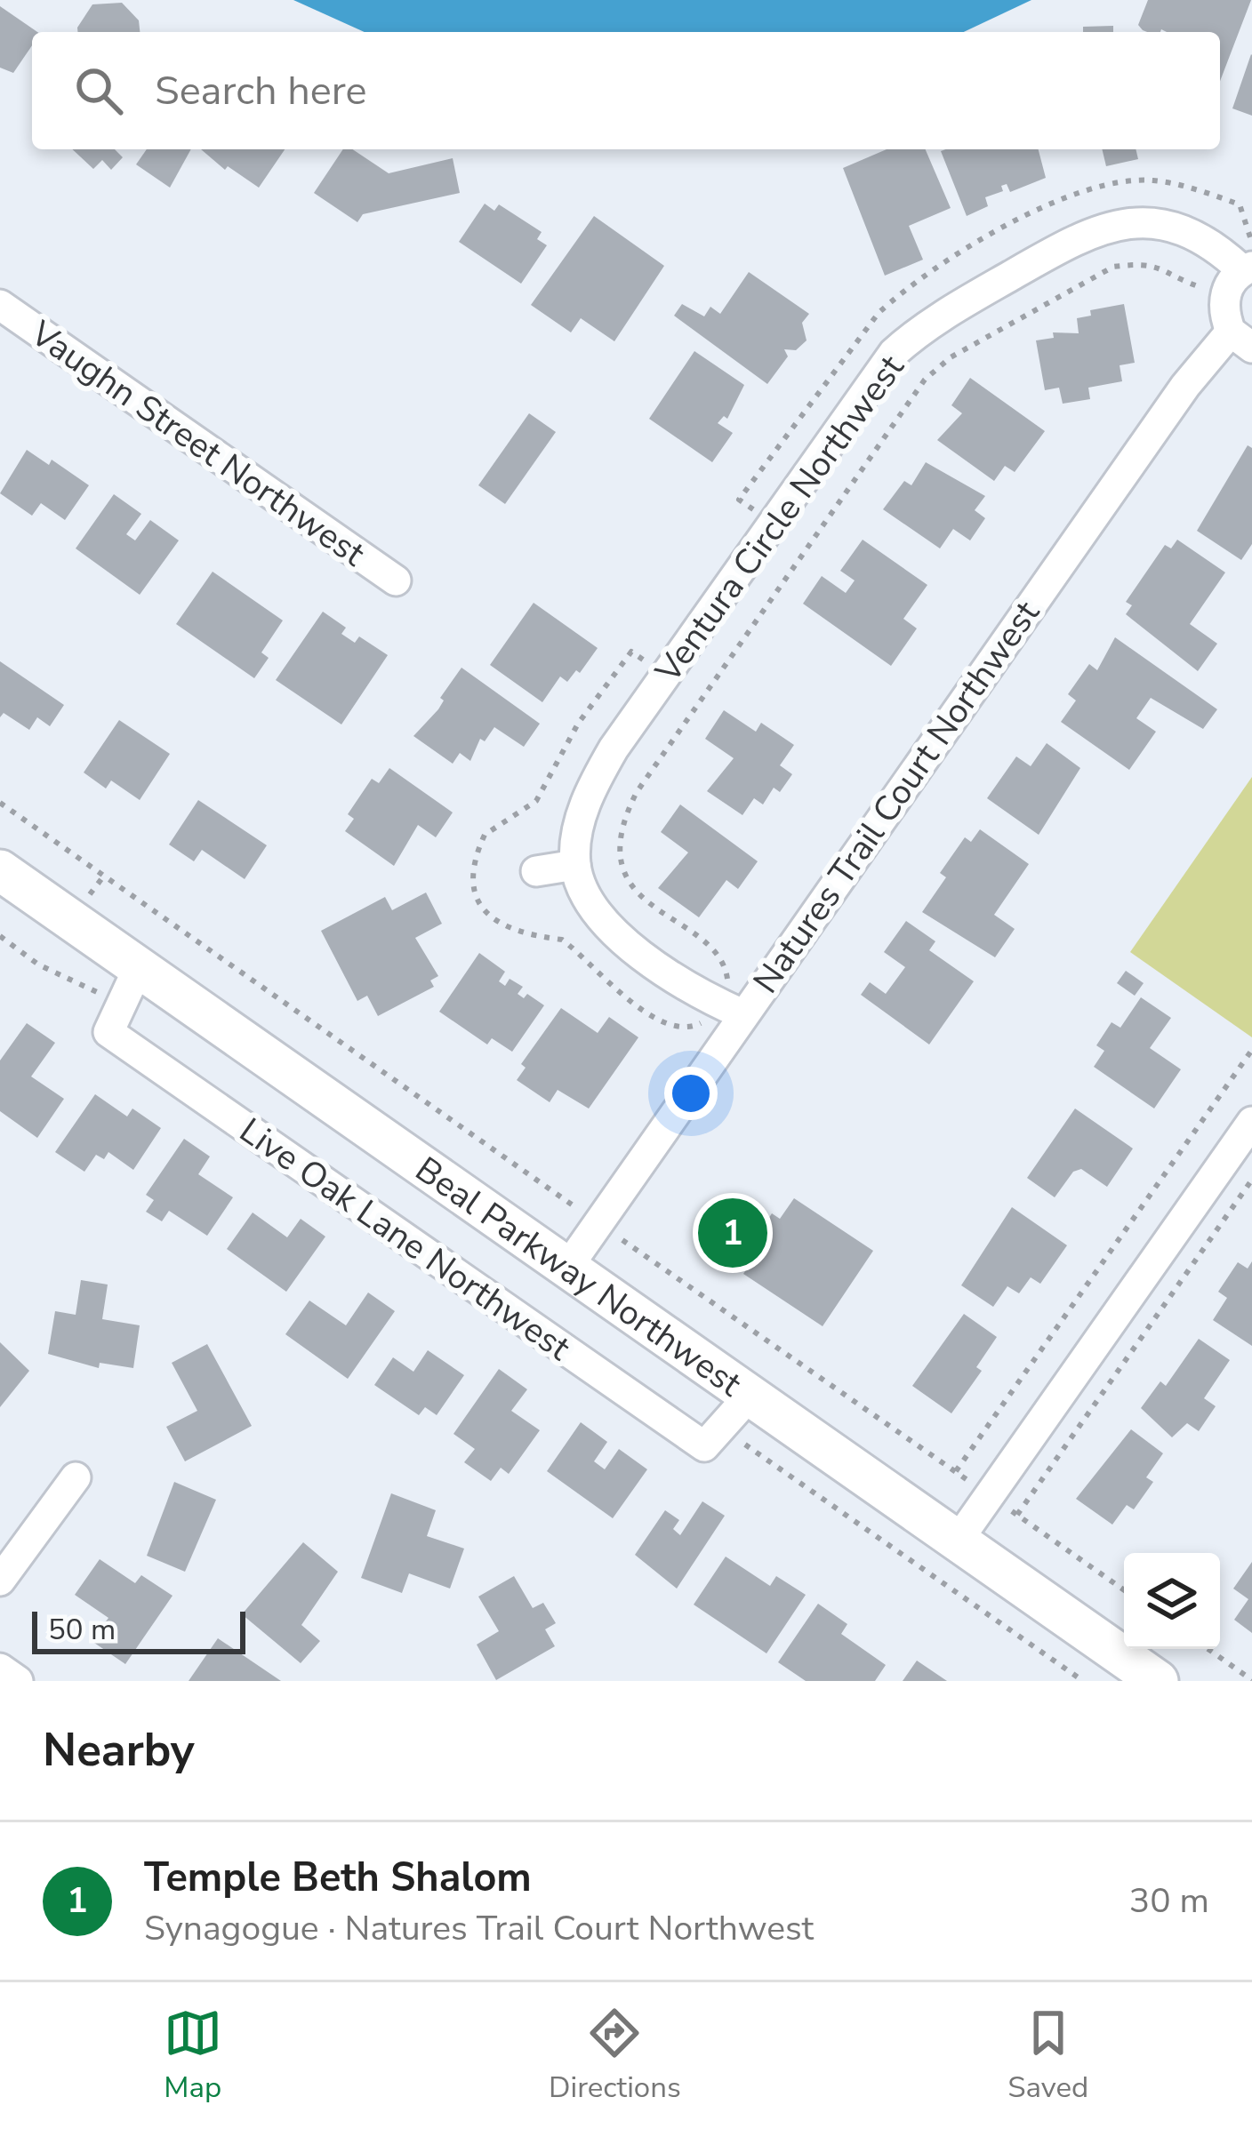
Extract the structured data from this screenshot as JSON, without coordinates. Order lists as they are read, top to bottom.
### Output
{
  "streets": {
    "main road": ["Beal Parkway Northwest"],
    "street": [
      "Vaughn Street Northwest",
      "Ventura Circle Northwest",
      "Natures Trail Court Northwest",
      "Live Oak Lane Northwest"
    ]
  },
  "crossings": [
    ["Ventura Circle Northwest", "Natures Trail Court Northwest"],
    ["Natures Trail Court Northwest", "Beal Parkway Northwest"],
    ["Live Oak Lane Northwest", "Beal Parkway Northwest"]
  ],
  "scale_bar": "50 m",
  "page": {
    "search": "Search here",
    "pins": "1",
    "scale": "50 m",
    "heading": "Nearby",
    "list": [
      {
        "mark": "1",
        "name": "Temple Beth Shalom",
        "note": "Synagogue · Natures Trail Court Northwest",
        "value": "30 m"
      }
    ],
    "nav": ["Map", "Directions", "Saved"]
  }
}
